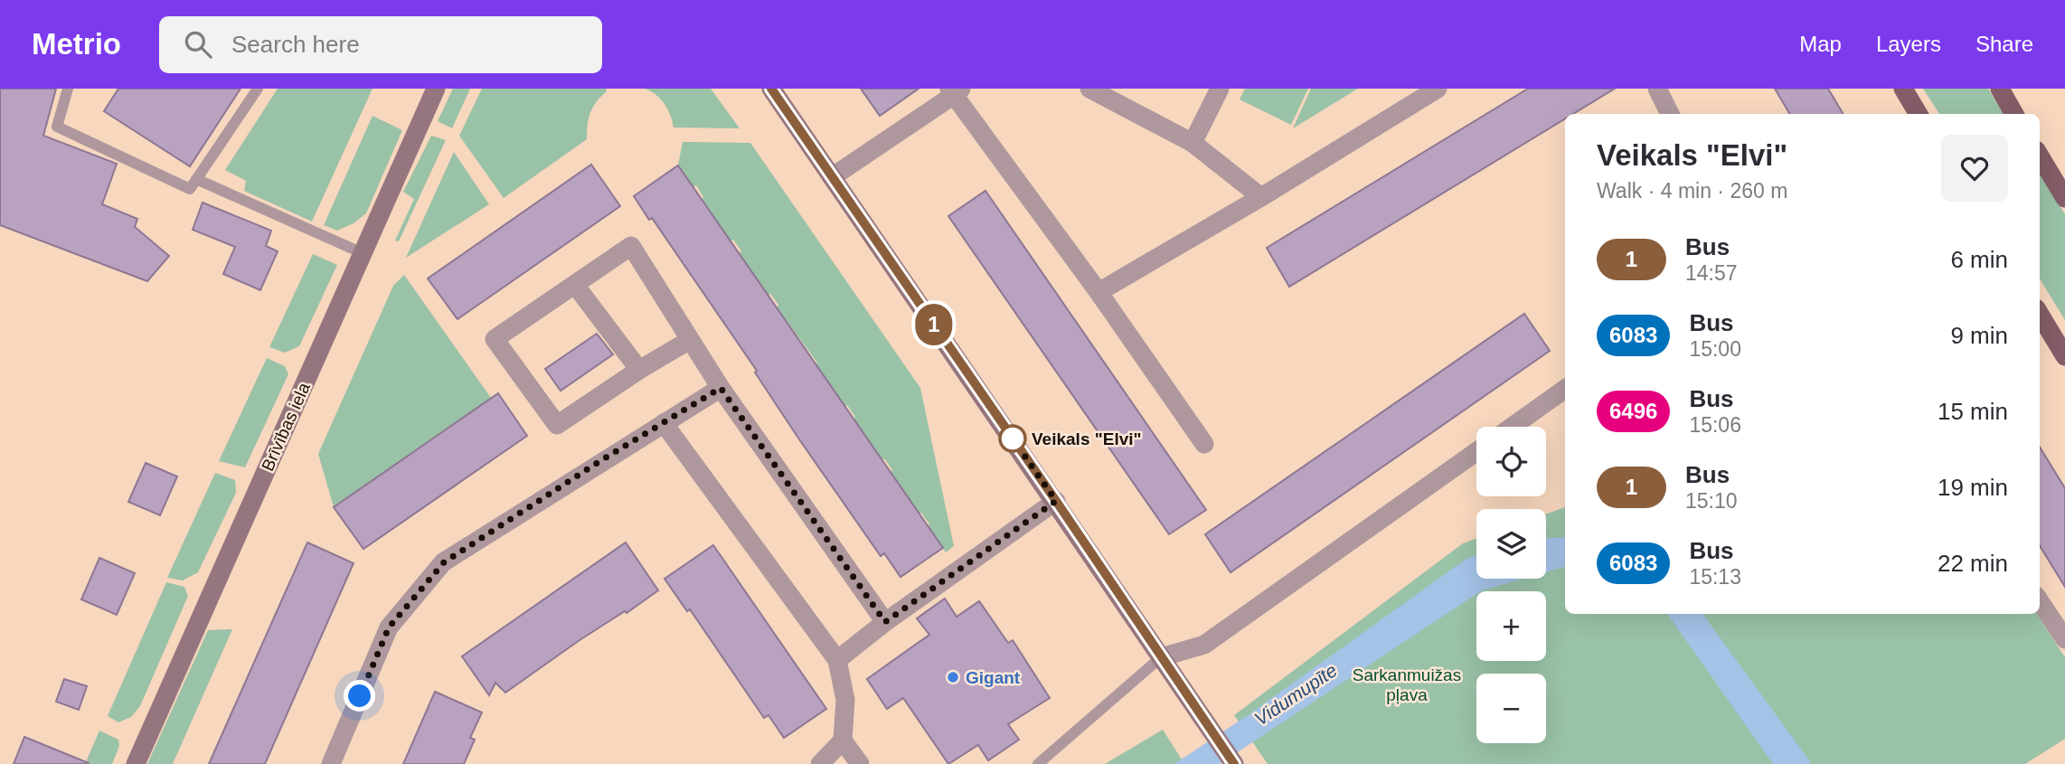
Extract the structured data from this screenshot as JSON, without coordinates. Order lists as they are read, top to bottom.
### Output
{
  "streets": {
    "main road": ["Brīvības iela"]
  },
  "water": ["Vidumupīte"],
  "parks": ["Sarkanmuižas pļava"],
  "places": ["Veikals \"Elvi\"", "Gigant"],
  "lines": ["bus line 1"],
  "page": {
    "header": "Metrio",
    "search": "Search here",
    "nav": ["Map", "Layers", "Share"],
    "on_map": "1",
    "heading": ["Veikals \"Elvi\"", "Walk · 4 min · 260 m"],
    "list": [
      {
        "mark": "1",
        "name": "Bus",
        "note": "14:57",
        "value": "6 min"
      },
      {
        "mark": "6083",
        "name": "Bus",
        "note": "15:00",
        "value": "9 min"
      },
      {
        "mark": "6496",
        "name": "Bus",
        "note": "15:06",
        "value": "15 min"
      },
      {
        "mark": "1",
        "name": "Bus",
        "note": "15:10",
        "value": "19 min"
      },
      {
        "mark": "6083",
        "name": "Bus",
        "note": "15:13",
        "value": "22 min"
      }
    ],
    "map_buttons": ["+", "−"]
  }
}
